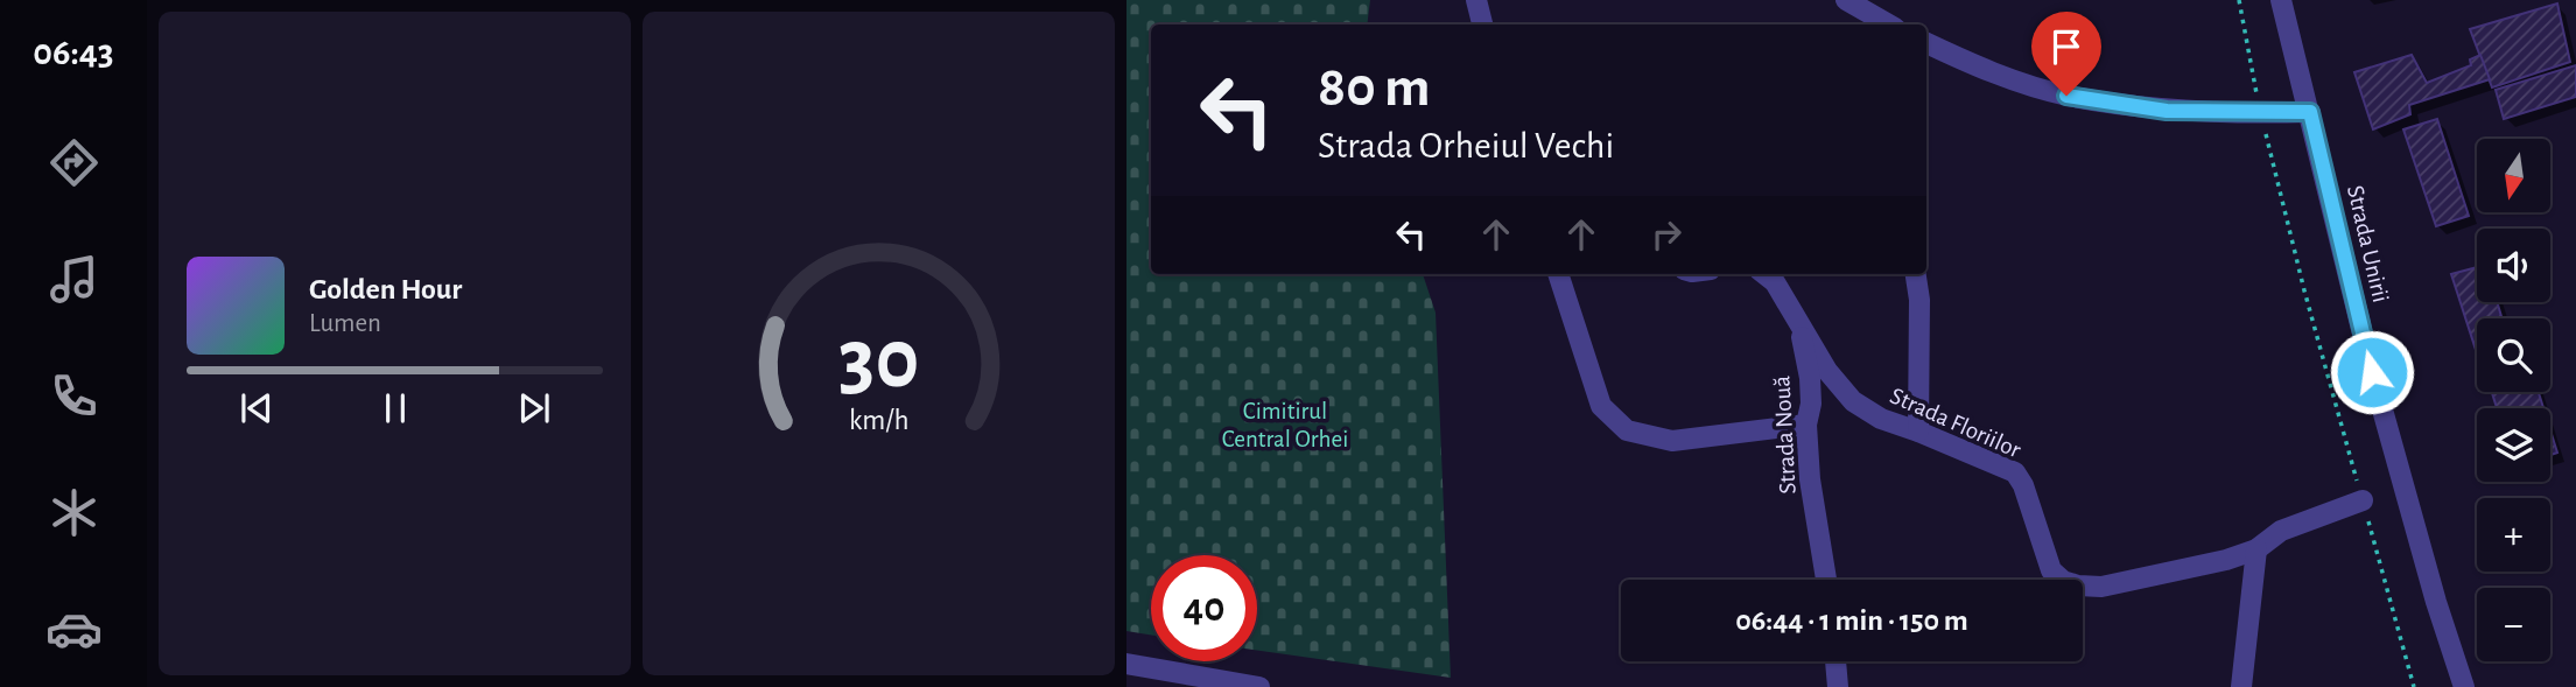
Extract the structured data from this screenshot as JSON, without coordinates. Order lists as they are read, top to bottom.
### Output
{
  "streets": {
    "street": ["Strada Unirii", "Strada Floriilor", "Strada Nouă"]
  },
  "crossings": [
    ["Strada Floriilor", "Strada Nouă"]
  ],
  "parks": ["Cimitirul Central Orhei"],
  "north": "bottom",
  "page": {
    "tabs": "06:43",
    "turn": ["80 m", "Strada Orheiul Vechi"],
    "map_buttons": ["+", "−"],
    "song": ["Golden Hour", "Lumen"],
    "limit": "40",
    "trip": "06:44 · 1 min · 150 m",
    "gauge": ["30", "km/h"]
  }
}
